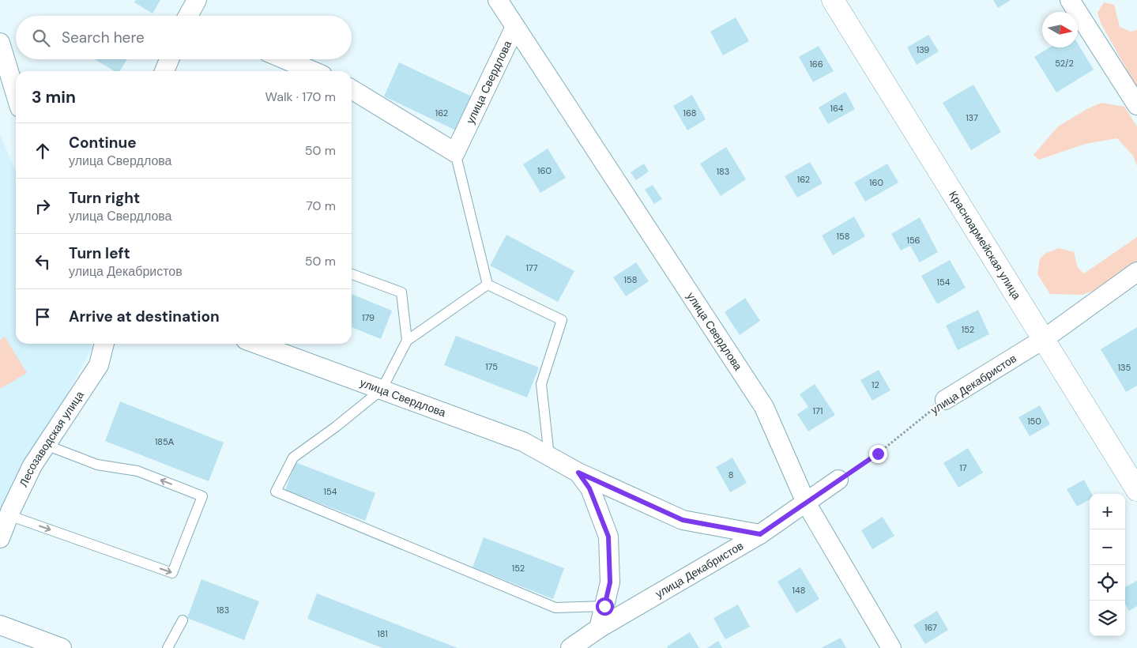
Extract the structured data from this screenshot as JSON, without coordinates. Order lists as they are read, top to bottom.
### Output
{
  "streets": {
    "main road": ["Красноармейская улица"],
    "street": ["улица Свердлова", "улица Декабристов", "Лесозаводская улица"]
  },
  "crossings": [
    ["улица Свердлова", "улица Декабристов"],
    ["Красноармейская улица", "улица Декабристов"]
  ],
  "house_numbers": [
    "139",
    "52/2",
    "166",
    "164",
    "162",
    "168",
    "137",
    "160",
    "183",
    "162",
    "160",
    "158",
    "156",
    "177",
    "158",
    "154",
    "179",
    "152",
    "175",
    "135",
    "12",
    "171",
    "150",
    "185А",
    "17",
    "8",
    "154",
    "152",
    "148",
    "183",
    "167",
    "181"
  ],
  "north": "right",
  "page": {
    "search": "Search here",
    "heading": ["3 min", "Walk · 170 m"],
    "list": [
      ["Continue", "улица Свердлова", "50 m"],
      ["Turn right", "улица Свердлова", "70 m"],
      ["Turn left", "улица Декабристов", "50 m"],
      "Arrive at destination"
    ],
    "map_buttons": ["+", "−"]
  }
}
